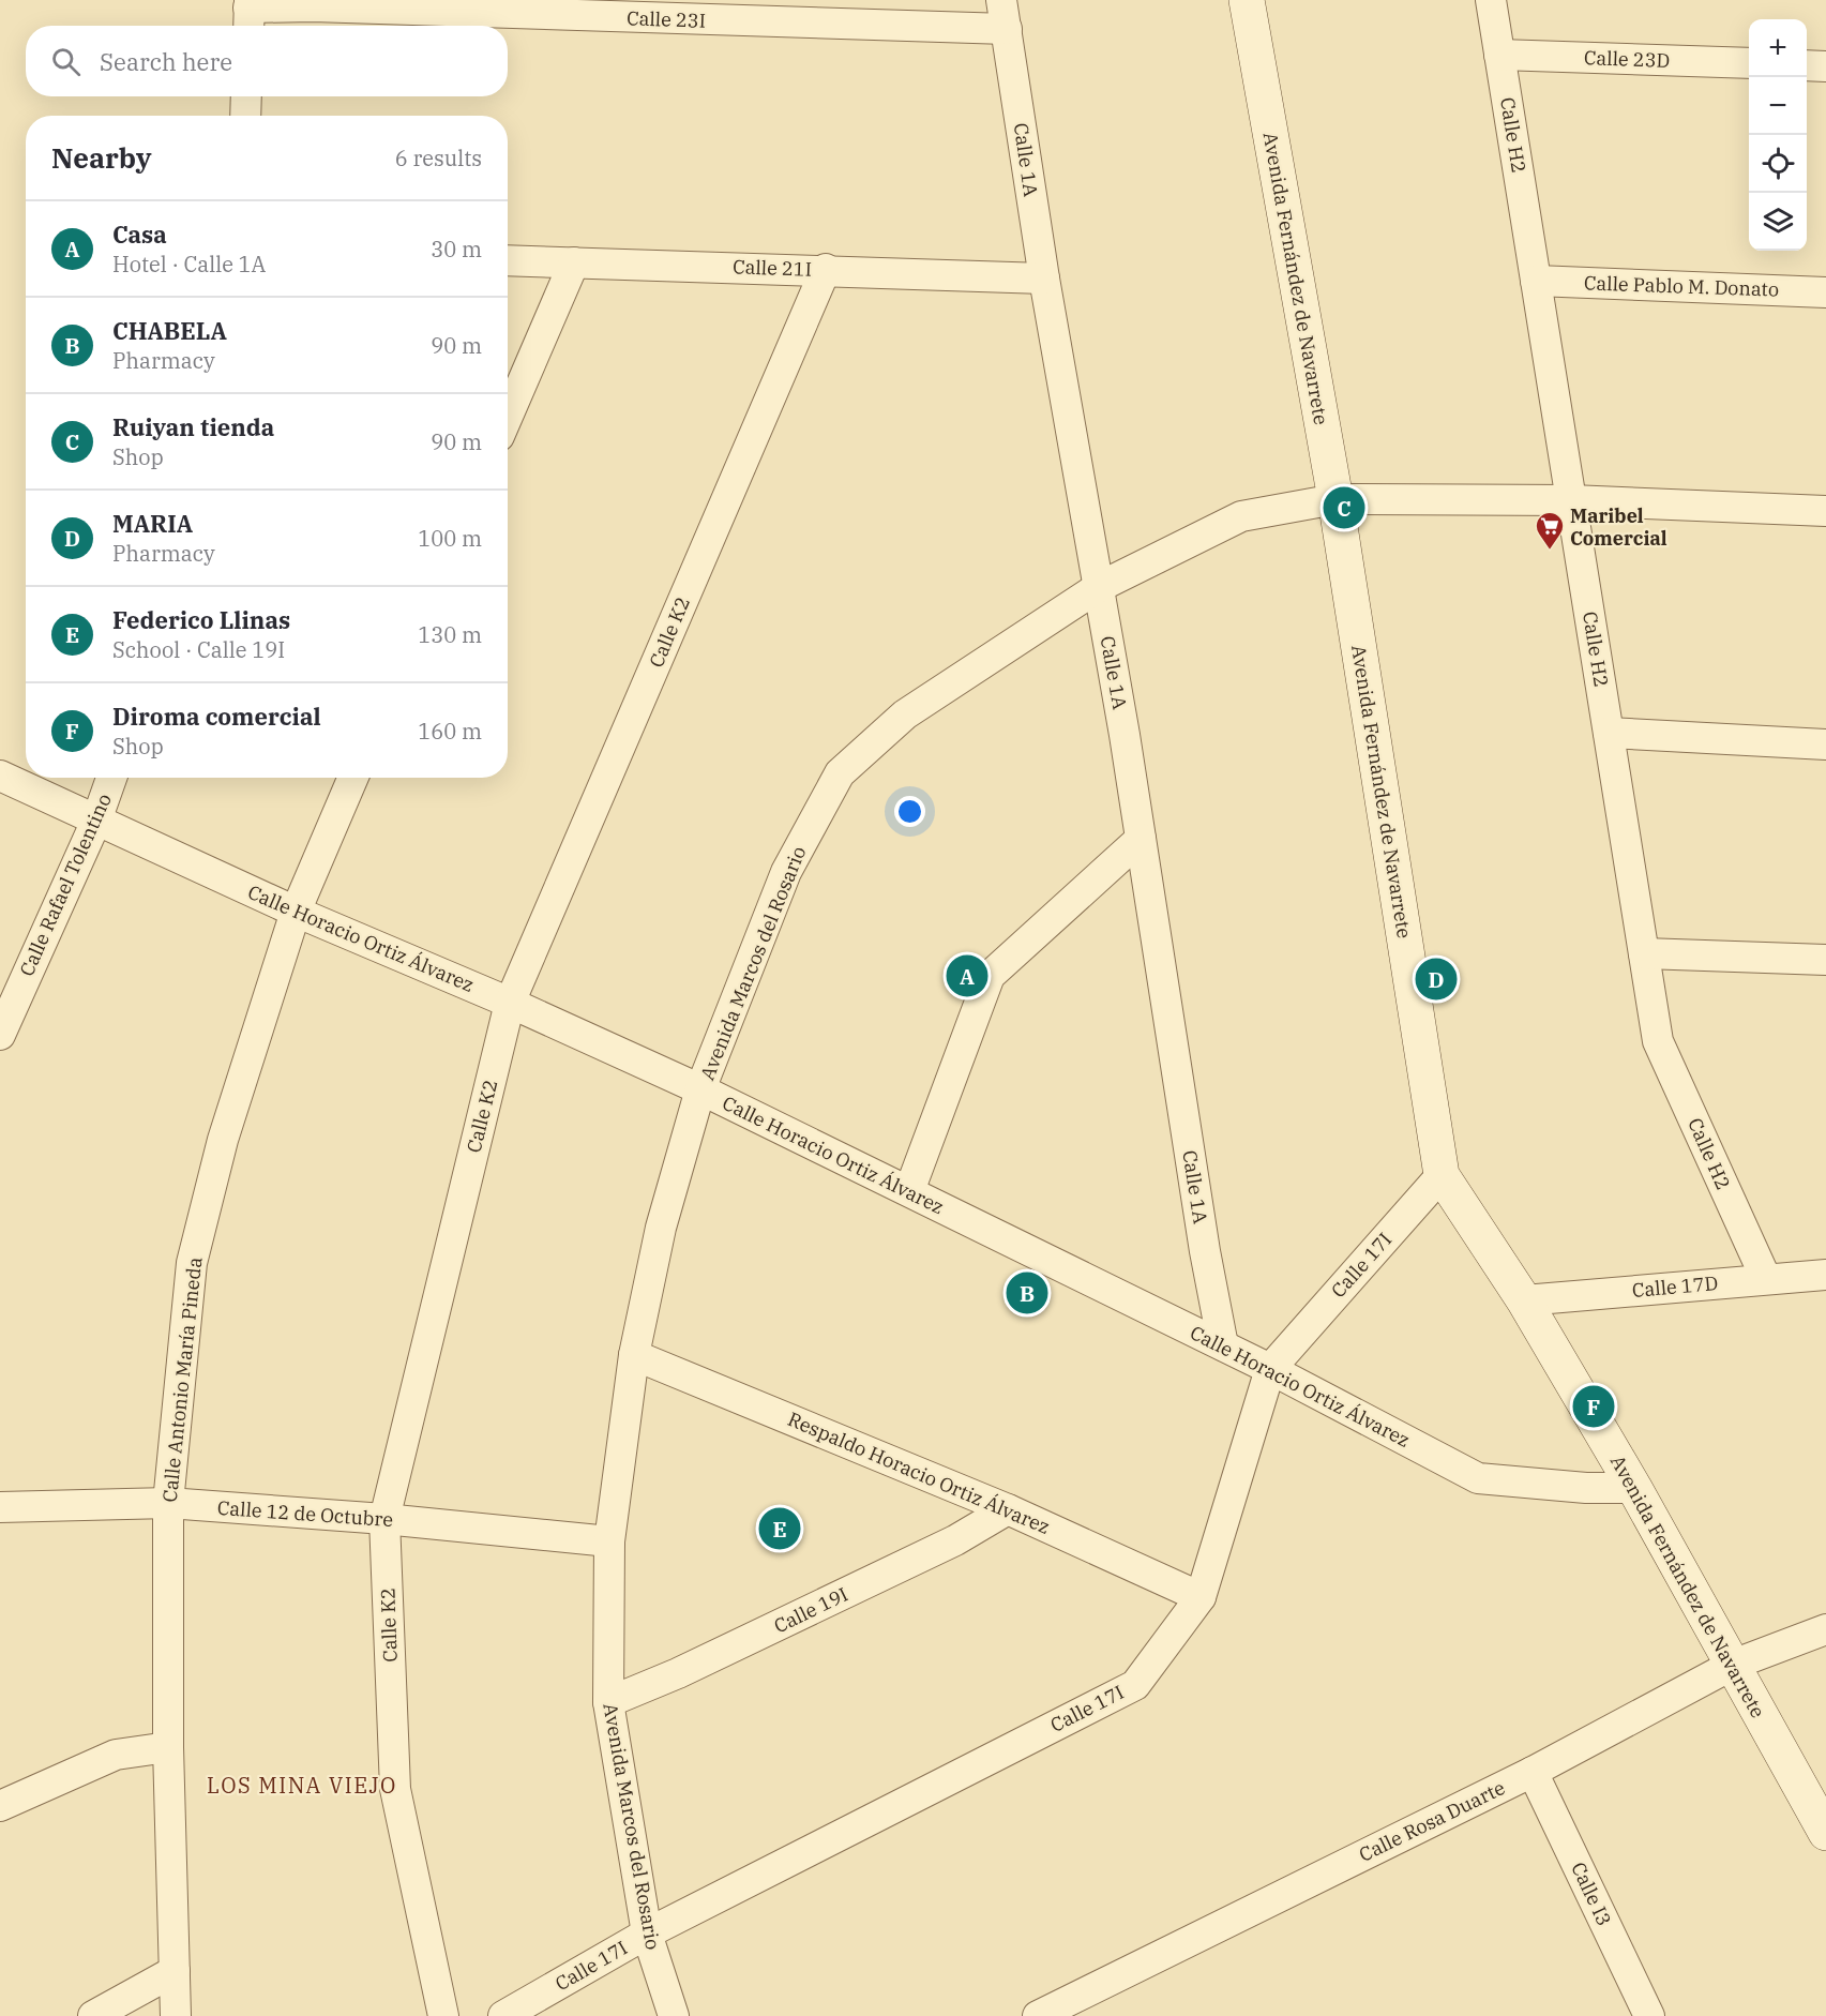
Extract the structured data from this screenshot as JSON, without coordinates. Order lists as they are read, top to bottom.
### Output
{
  "streets": {
    "main road": ["Avenida Fernández de Navarrete"],
    "street": [
      "Calle 23I",
      "Calle 23D",
      "Calle H2",
      "Calle 1A",
      "Calle 21I",
      "Calle Pablo M. Donato",
      "Calle K2",
      "Calle Rafael Tolentino",
      "Calle Horacio Ortiz Álvarez",
      "Avenida Marcos del Rosario",
      "Calle 17I",
      "Calle 17D",
      "Calle Antonio María Pineda",
      "Respaldo Horacio Ortiz Álvarez",
      "Calle 12 de Octubre",
      "Calle 19I",
      "Calle Rosa Duarte",
      "Calle I3"
    ]
  },
  "crossings": [
    ["Calle 23I", "Calle 1A"],
    ["Calle 23D", "Calle H2"],
    ["Calle H2", "Calle Pablo M. Donato"],
    ["Calle H2", "Avenida Marcos del Rosario"],
    ["Calle H2", "Calle 17D"],
    ["Calle 1A", "Calle 21I"],
    ["Calle 1A", "Calle Horacio Ortiz Álvarez"],
    ["Calle 1A", "Avenida Marcos del Rosario"],
    ["Calle 21I", "Calle K2"],
    ["Avenida Fernández de Navarrete", "Calle Horacio Ortiz Álvarez"],
    ["Avenida Fernández de Navarrete", "Avenida Marcos del Rosario"],
    ["Avenida Fernández de Navarrete", "Calle 17I"],
    ["Avenida Fernández de Navarrete", "Calle 17D"],
    ["Avenida Fernández de Navarrete", "Calle Rosa Duarte"],
    ["Calle K2", "Calle Horacio Ortiz Álvarez"],
    ["Calle K2", "Calle 12 de Octubre"],
    ["Calle Rafael Tolentino", "Calle Horacio Ortiz Álvarez"],
    ["Calle Horacio Ortiz Álvarez", "Avenida Marcos del Rosario"],
    ["Calle Horacio Ortiz Álvarez", "Calle 17I"],
    ["Calle Horacio Ortiz Álvarez", "Calle Antonio María Pineda"],
    ["Avenida Marcos del Rosario", "Calle 17I"],
    ["Avenida Marcos del Rosario", "Respaldo Horacio Ortiz Álvarez"],
    ["Avenida Marcos del Rosario", "Calle 12 de Octubre"],
    ["Avenida Marcos del Rosario", "Calle 19I"],
    ["Calle 17I", "Respaldo Horacio Ortiz Álvarez"],
    ["Calle Antonio María Pineda", "Calle 12 de Octubre"],
    ["Respaldo Horacio Ortiz Álvarez", "Calle 19I"],
    ["Calle Rosa Duarte", "Calle I3"]
  ],
  "districts": ["LOS MINA VIEJO"],
  "places": {
    "supermarket": ["Maribel Comercial"]
  },
  "page": {
    "map_buttons": ["+", "−"],
    "search": "Search here",
    "heading": ["Nearby", "6 results"],
    "list": [
      {
        "mark": "A",
        "name": "Casa",
        "note": "Hotel · Calle 1A",
        "value": "30 m"
      },
      {
        "mark": "B",
        "name": "CHABELA",
        "note": "Pharmacy",
        "value": "90 m"
      },
      {
        "mark": "C",
        "name": "Ruiyan tienda",
        "note": "Shop",
        "value": "90 m"
      },
      {
        "mark": "D",
        "name": "MARIA",
        "note": "Pharmacy",
        "value": "100 m"
      },
      {
        "mark": "E",
        "name": "Federico Llinas",
        "note": "School · Calle 19I",
        "value": "130 m"
      },
      {
        "mark": "F",
        "name": "Diroma comercial",
        "note": "Shop",
        "value": "160 m"
      }
    ],
    "pins": [
      "C",
      "A",
      "D",
      "B",
      "F",
      "E"
    ]
  }
}
